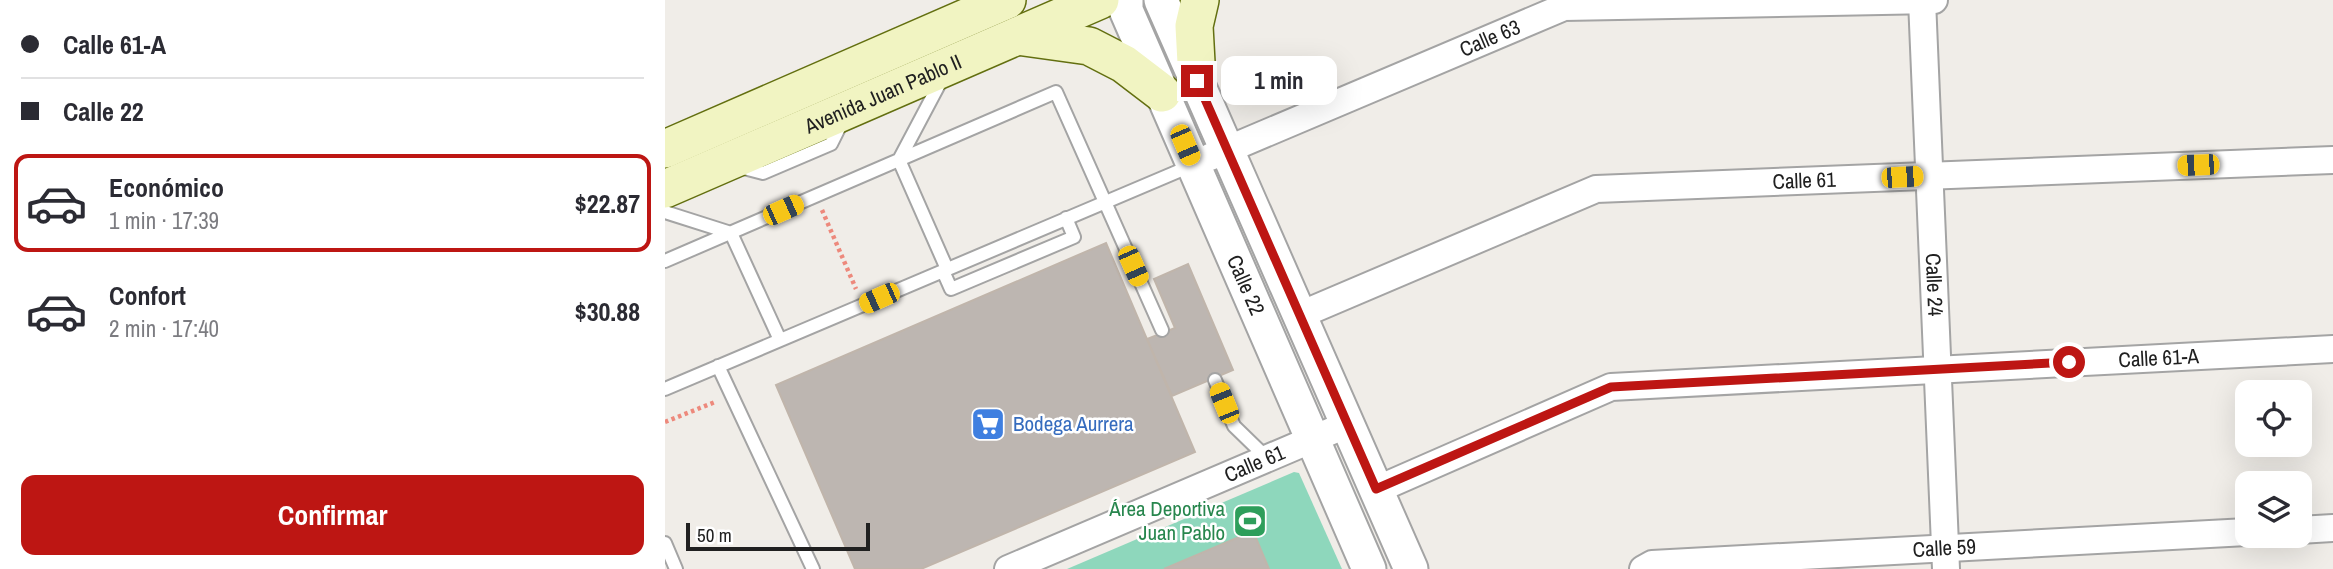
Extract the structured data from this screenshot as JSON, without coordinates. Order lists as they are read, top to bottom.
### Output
{
  "streets": {
    "main road": ["Avenida Juan Pablo II"],
    "street": [
      "Calle 63",
      "Calle 61",
      "Calle 24",
      "Calle 22",
      "Calle 61-A",
      "Calle 59"
    ]
  },
  "crossings": [
    ["Calle 63", "Calle 24"],
    ["Calle 63", "Calle 22"],
    ["Calle 61", "Calle 24"],
    ["Calle 61", "Calle 22"],
    ["Calle 24", "Calle 61-A"],
    ["Calle 24", "Calle 59"],
    ["Calle 22", "Calle 61-A"]
  ],
  "places": {
    "supermarket": ["Bodega Aurrera"],
    "sports": ["Área Deportiva Juan Pablo"]
  },
  "scale_bar": "50 m",
  "page": {
    "banner": ["Calle 61-A", "Calle 22"],
    "bubble": "1 min",
    "list": [
      {
        "name": "Económico",
        "note": "1 min · 17:39",
        "value": "$22.87"
      },
      {
        "name": "Confort",
        "note": "2 min · 17:40",
        "value": "$30.88"
      }
    ],
    "buttons": "Confirmar",
    "scale": "50 m"
  }
}
